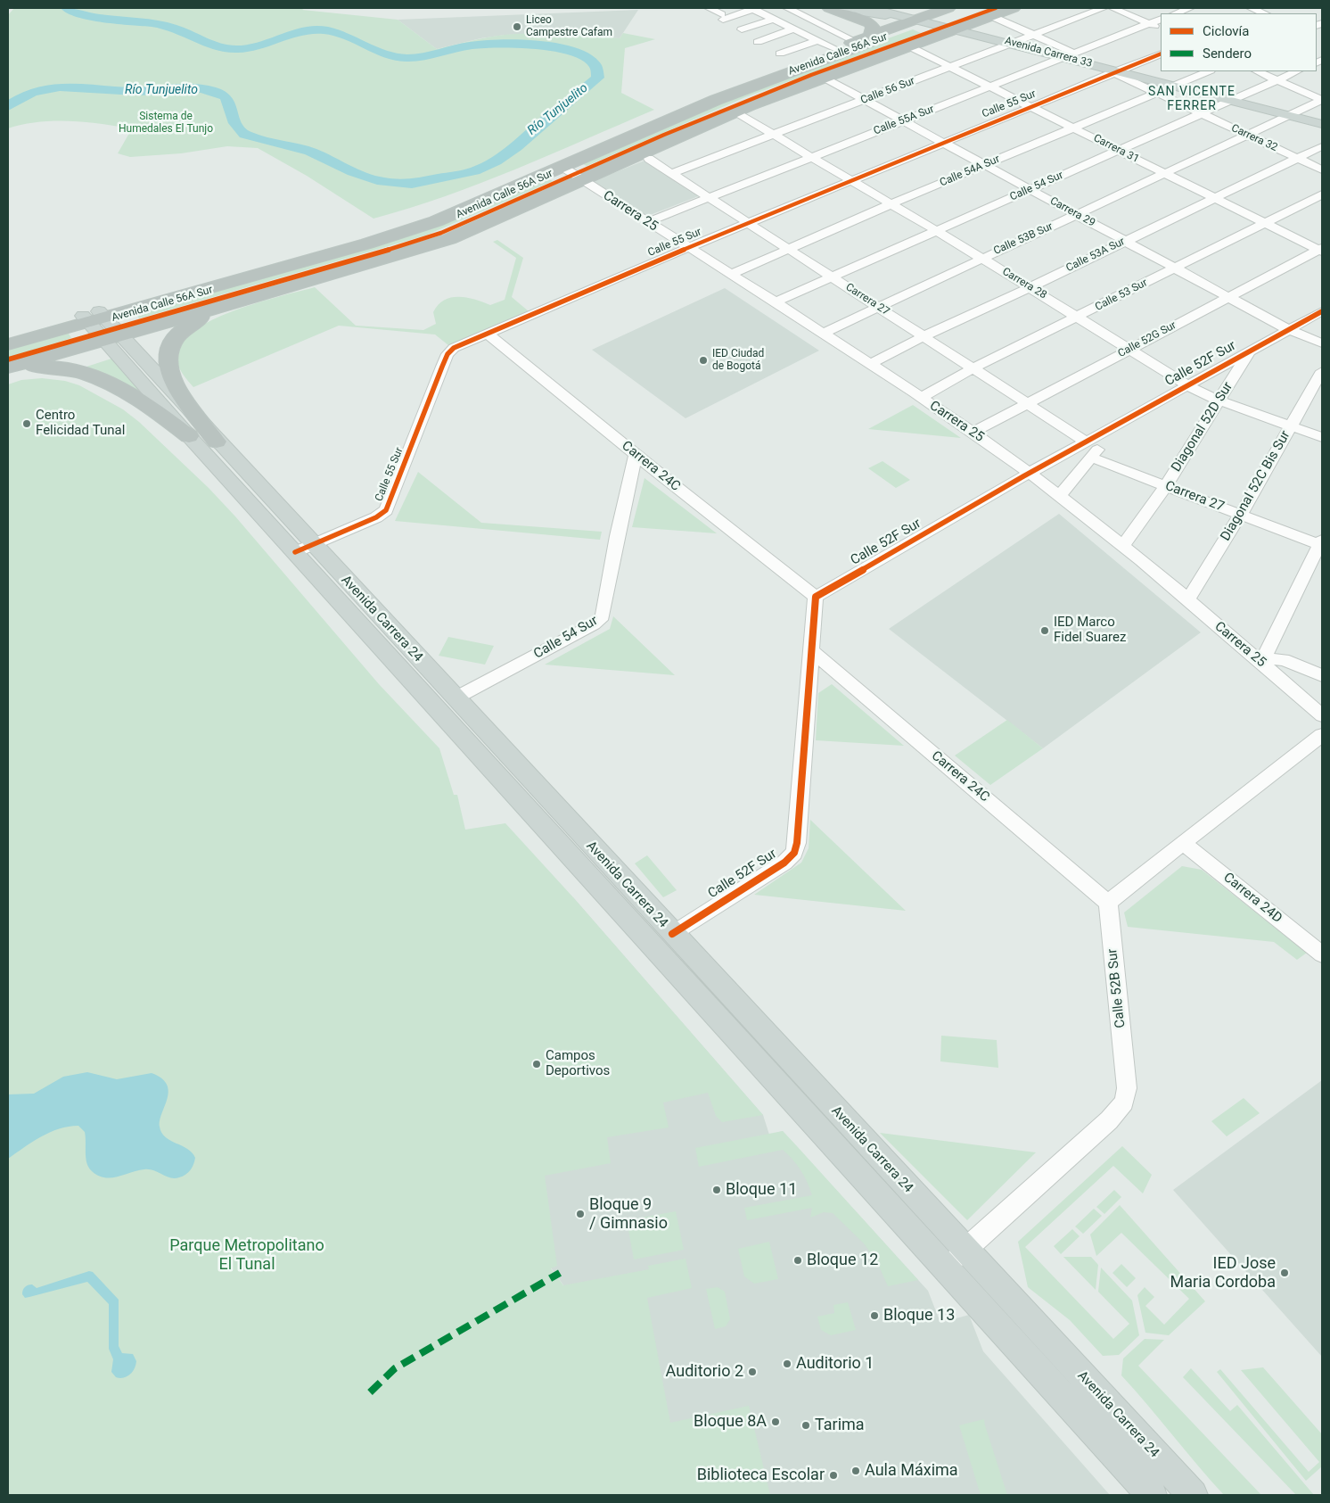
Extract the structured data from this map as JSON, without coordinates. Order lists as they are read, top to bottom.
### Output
{
  "streets": {
    "highway": ["Avenida Calle 56A Sur"],
    "main road": ["Avenida Carrera 33", "Avenida Carrera 24"],
    "street": [
      "Calle 56 Sur",
      "Calle 55 Sur",
      "Calle 55A Sur",
      "Carrera 32",
      "Carrera 31",
      "Calle 54A Sur",
      "Calle 54 Sur",
      "Carrera 25",
      "Carrera 29",
      "Calle 53B Sur",
      "Calle 53A Sur",
      "Carrera 28",
      "Calle 53 Sur",
      "Carrera 27",
      "Calle 52G Sur",
      "Calle 52F Sur",
      "Diagonal 52D Sur",
      "Carrera 24C",
      "Diagonal 52C Bis Sur",
      "Carrera 24D",
      "Calle 52B Sur"
    ]
  },
  "crossings": [
    ["Avenida Carrera 33", "Avenida Calle 56A Sur"],
    ["Avenida Carrera 33", "Calle 56 Sur"],
    ["Avenida Carrera 33", "Calle 55 Sur"],
    ["Avenida Carrera 33", "Calle 55A Sur"],
    ["Avenida Carrera 33", "Carrera 32"],
    ["Avenida Carrera 33", "Calle 54A Sur"],
    ["Avenida Carrera 33", "Calle 54 Sur"],
    ["Avenida Carrera 33", "Calle 53B Sur"],
    ["Avenida Calle 56A Sur", "Carrera 31"],
    ["Avenida Calle 56A Sur", "Carrera 25"],
    ["Avenida Calle 56A Sur", "Carrera 29"],
    ["Avenida Calle 56A Sur", "Carrera 28"],
    ["Avenida Calle 56A Sur", "Carrera 27"],
    ["Avenida Calle 56A Sur", "Avenida Carrera 24"],
    ["Calle 56 Sur", "Carrera 31"],
    ["Calle 56 Sur", "Carrera 29"],
    ["Calle 56 Sur", "Carrera 28"],
    ["Calle 56 Sur", "Carrera 27"],
    ["Calle 55 Sur", "Carrera 32"],
    ["Calle 55 Sur", "Carrera 31"],
    ["Calle 55 Sur", "Carrera 25"],
    ["Calle 55 Sur", "Carrera 29"],
    ["Calle 55 Sur", "Carrera 28"],
    ["Calle 55 Sur", "Carrera 27"],
    ["Calle 55 Sur", "Carrera 24C"],
    ["Calle 55 Sur", "Avenida Carrera 24"],
    ["Calle 55A Sur", "Carrera 31"],
    ["Calle 55A Sur", "Carrera 25"],
    ["Calle 55A Sur", "Carrera 29"],
    ["Calle 55A Sur", "Carrera 28"],
    ["Calle 55A Sur", "Carrera 27"],
    ["Carrera 32", "Calle 54A Sur"],
    ["Carrera 32", "Calle 54 Sur"],
    ["Carrera 32", "Calle 53B Sur"],
    ["Carrera 32", "Calle 53A Sur"],
    ["Carrera 31", "Calle 54A Sur"],
    ["Carrera 31", "Calle 54 Sur"],
    ["Carrera 31", "Calle 53B Sur"],
    ["Carrera 31", "Calle 53A Sur"],
    ["Carrera 31", "Calle 53 Sur"],
    ["Carrera 31", "Calle 52G Sur"],
    ["Calle 54A Sur", "Carrera 25"],
    ["Calle 54A Sur", "Carrera 29"],
    ["Calle 54A Sur", "Carrera 28"],
    ["Calle 54A Sur", "Carrera 27"],
    ["Calle 54 Sur", "Carrera 25"],
    ["Calle 54 Sur", "Carrera 29"],
    ["Calle 54 Sur", "Carrera 28"],
    ["Calle 54 Sur", "Carrera 27"],
    ["Calle 54 Sur", "Carrera 24C"],
    ["Calle 54 Sur", "Avenida Carrera 24"],
    ["Carrera 25", "Calle 53B Sur"],
    ["Carrera 25", "Calle 53A Sur"],
    ["Carrera 25", "Calle 53 Sur"],
    ["Carrera 25", "Calle 52G Sur"],
    ["Carrera 25", "Calle 52F Sur"],
    ["Carrera 25", "Diagonal 52D Sur"],
    ["Carrera 25", "Diagonal 52C Bis Sur"],
    ["Carrera 29", "Calle 53B Sur"],
    ["Carrera 29", "Calle 53A Sur"],
    ["Carrera 29", "Calle 53 Sur"],
    ["Carrera 29", "Calle 52G Sur"],
    ["Carrera 29", "Calle 52F Sur"],
    ["Calle 53B Sur", "Carrera 28"],
    ["Calle 53B Sur", "Carrera 27"],
    ["Calle 53A Sur", "Carrera 28"],
    ["Calle 53A Sur", "Carrera 27"],
    ["Carrera 28", "Calle 53 Sur"],
    ["Carrera 28", "Calle 52G Sur"],
    ["Carrera 28", "Calle 52F Sur"],
    ["Carrera 28", "Diagonal 52D Sur"],
    ["Carrera 28", "Diagonal 52C Bis Sur"],
    ["Calle 53 Sur", "Carrera 27"],
    ["Carrera 27", "Calle 52G Sur"],
    ["Carrera 27", "Calle 52F Sur"],
    ["Carrera 27", "Diagonal 52D Sur"],
    ["Carrera 27", "Diagonal 52C Bis Sur"],
    ["Calle 52F Sur", "Diagonal 52D Sur"],
    ["Calle 52F Sur", "Carrera 24C"],
    ["Calle 52F Sur", "Avenida Carrera 24"],
    ["Carrera 24C", "Calle 52B Sur"],
    ["Avenida Carrera 24", "Calle 52B Sur"]
  ],
  "districts": ["SAN VICENTE FERRER"],
  "water": ["Río Tunjuelito"],
  "parks": ["Sistema de Humedales El Tunjo", "Parque Metropolitano El Tunal"],
  "places": [
    "Liceo Campestre Cafam",
    "IED Ciudad de Bogotá",
    "Centro Felicidad Tunal",
    "IED Marco Fidel Suarez",
    "Campos Deportivos",
    "Bloque 11",
    "Bloque 9 / Gimnasio",
    "Bloque 12",
    "IED Jose Maria Cordoba",
    "Bloque 13",
    "Auditorio 1",
    "Auditorio 2",
    "Bloque 8A",
    "Tarima",
    "Aula Máxima",
    "Biblioteca Escolar"
  ],
  "legend": ["Ciclovía", "Sendero"]
}
